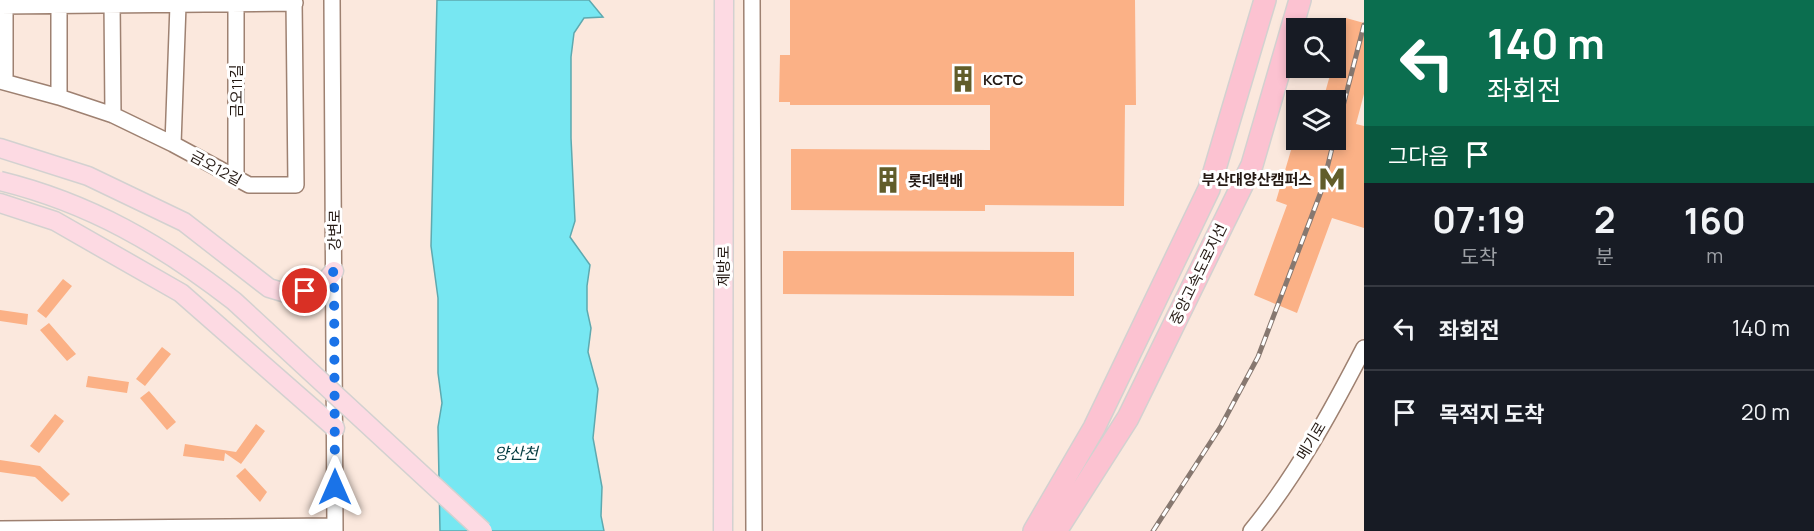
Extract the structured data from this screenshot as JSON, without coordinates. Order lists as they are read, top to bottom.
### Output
{
  "streets": {
    "highway": ["중앙고속도로지선"],
    "main road": ["제방로"],
    "street": [
      "금오11길",
      "금오12길",
      "강변로",
      "메기로"
    ]
  },
  "crossings": [
    ["금오11길", "금오12길"]
  ],
  "water": ["양산천"],
  "places": {
    "building": ["KCTC", "롯데택배"],
    "metro station": ["부산대양산캠퍼스"]
  },
  "page": {
    "turn": ["140 m", "좌회전"],
    "then": "그다음",
    "eta": [
      "07:19",
      "도착",
      "2",
      "분",
      "160",
      "m"
    ],
    "list": [
      {
        "name": "좌회전",
        "value": "140 m"
      },
      {
        "name": "목적지 도착",
        "value": "20 m"
      }
    ]
  }
}
